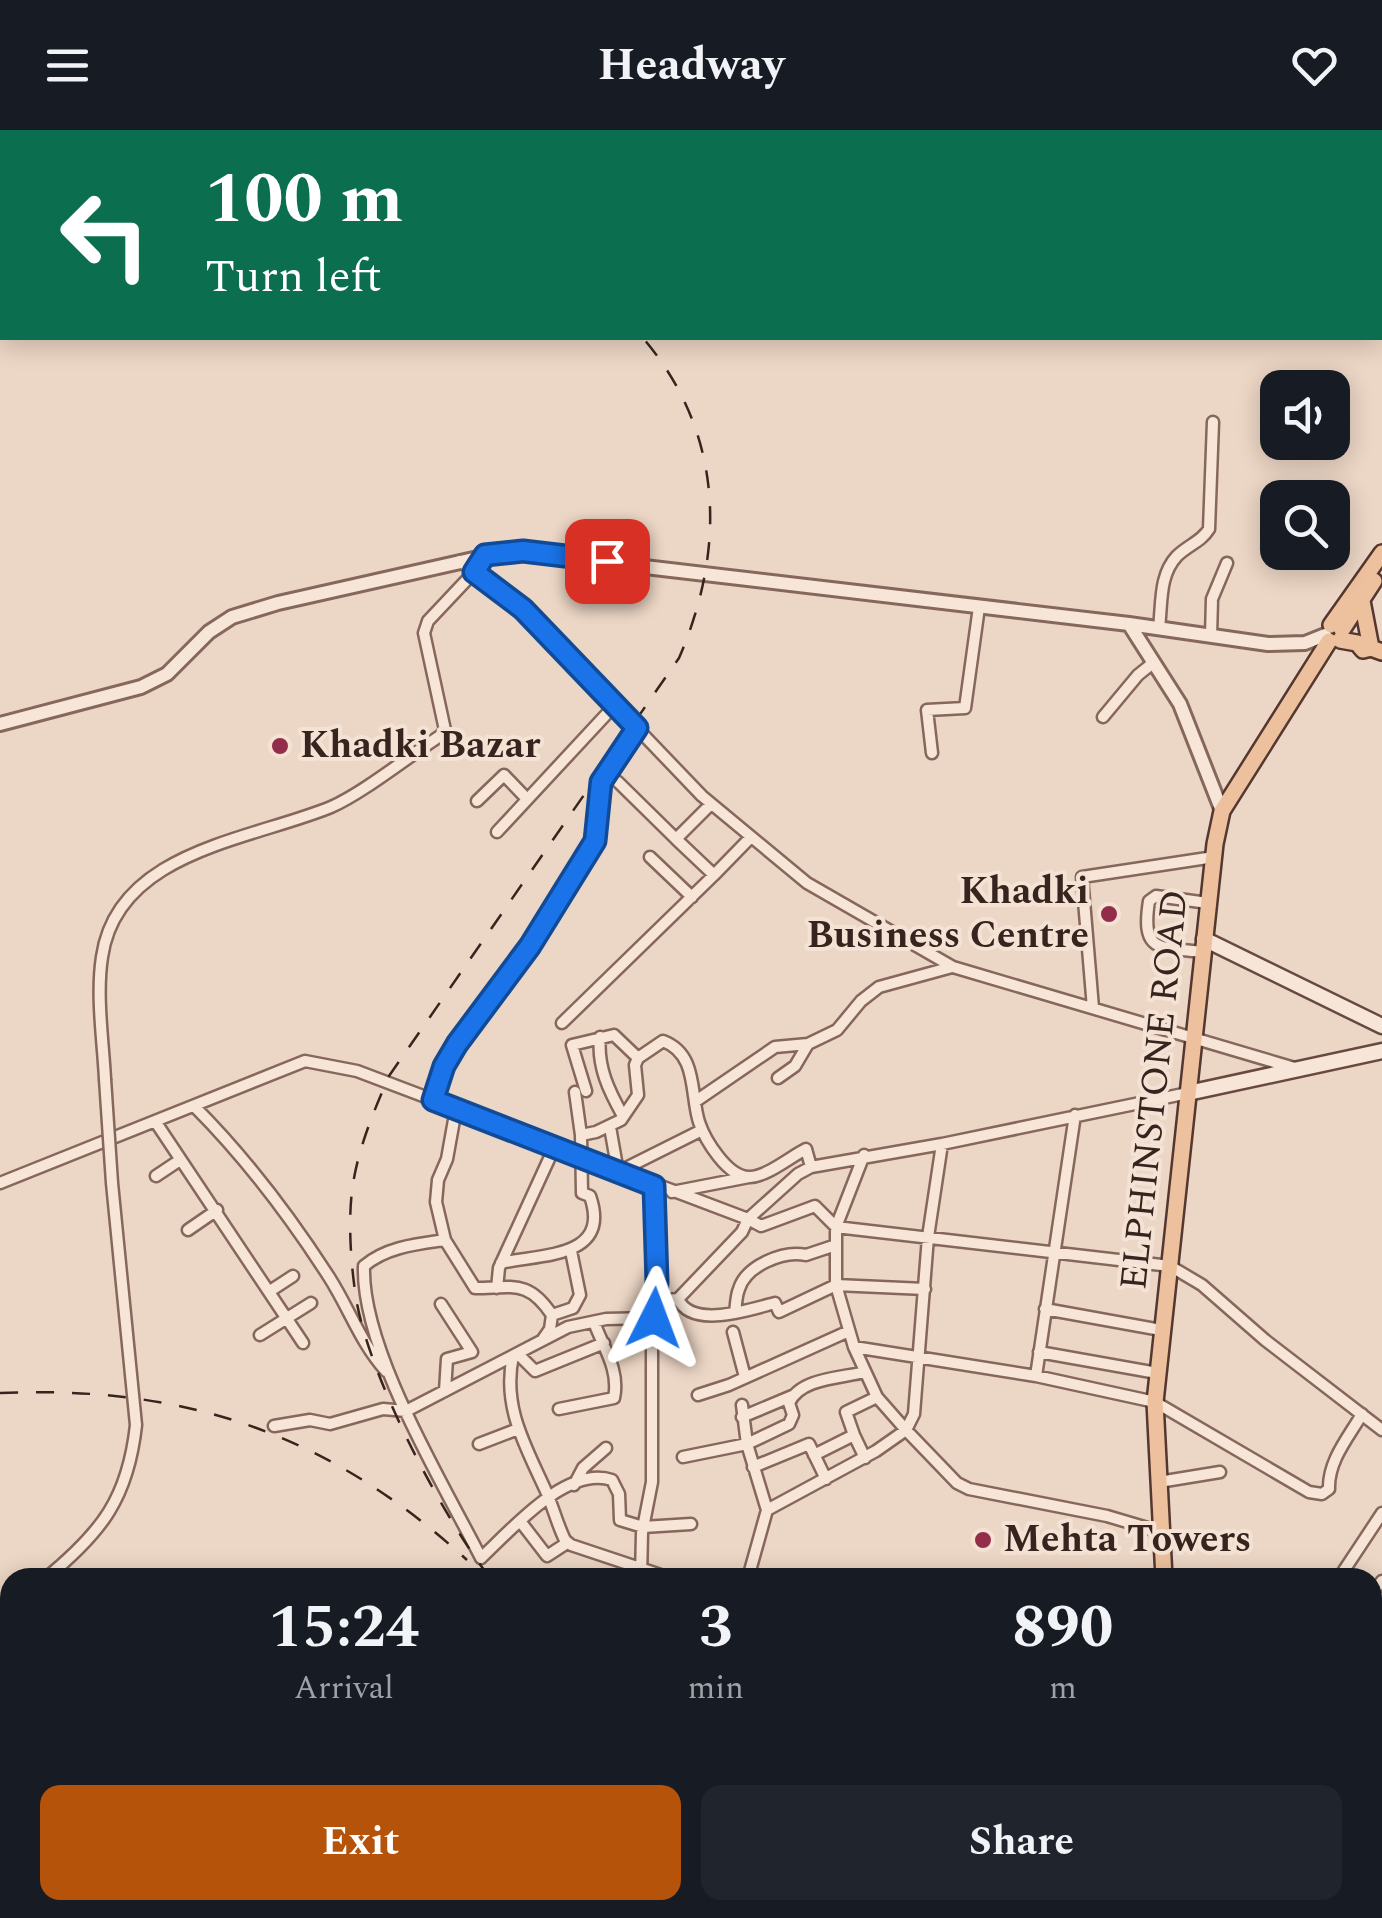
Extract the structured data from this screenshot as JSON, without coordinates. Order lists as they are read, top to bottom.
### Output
{
  "streets": {
    "main road": ["ELPHINSTONE ROAD"]
  },
  "places": ["Khadki Bazar", "Khadki Business Centre", "Mehta Towers"],
  "page": {
    "header": "Headway",
    "turn": ["100 m", "Turn left"],
    "eta": [
      "15:24",
      "Arrival",
      "3",
      "min",
      "890",
      "m"
    ],
    "buttons": ["Exit", "Share"]
  }
}
